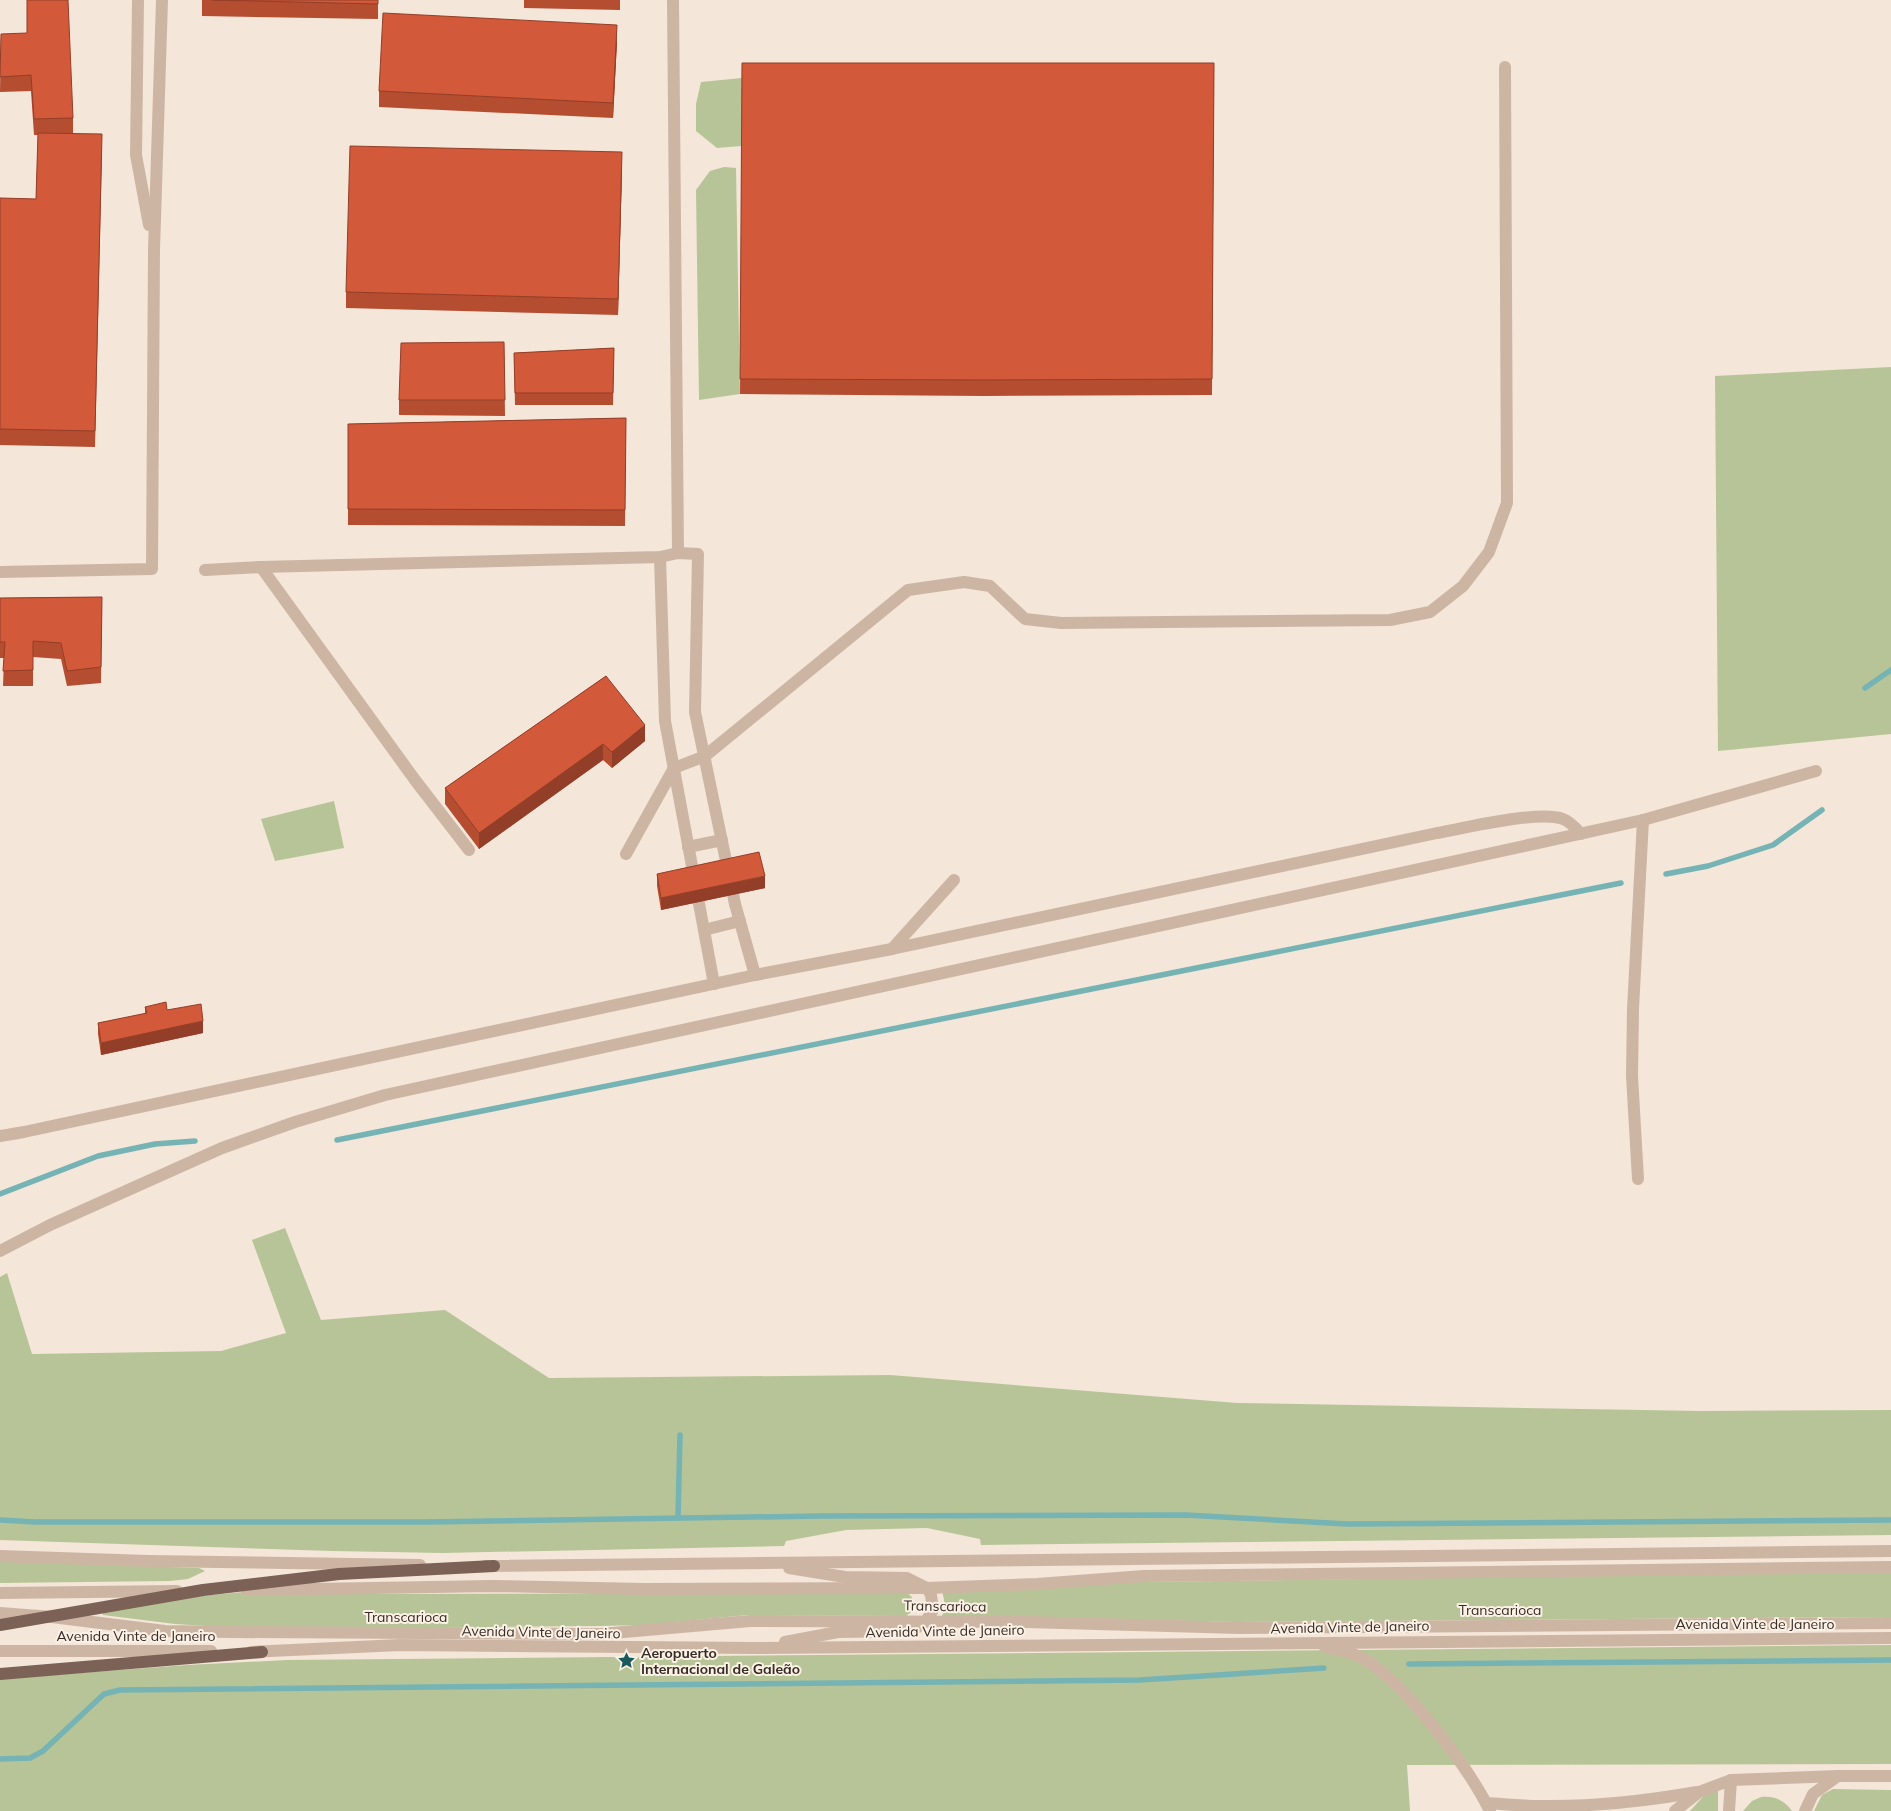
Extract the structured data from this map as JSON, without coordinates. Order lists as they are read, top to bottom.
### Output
{
  "streets": {
    "street": ["Transcarioca", "Avenida Vinte de Janeiro"]
  },
  "places": {
    "place": ["Aeropuerto Internacional de Galeão"]
  }
}
